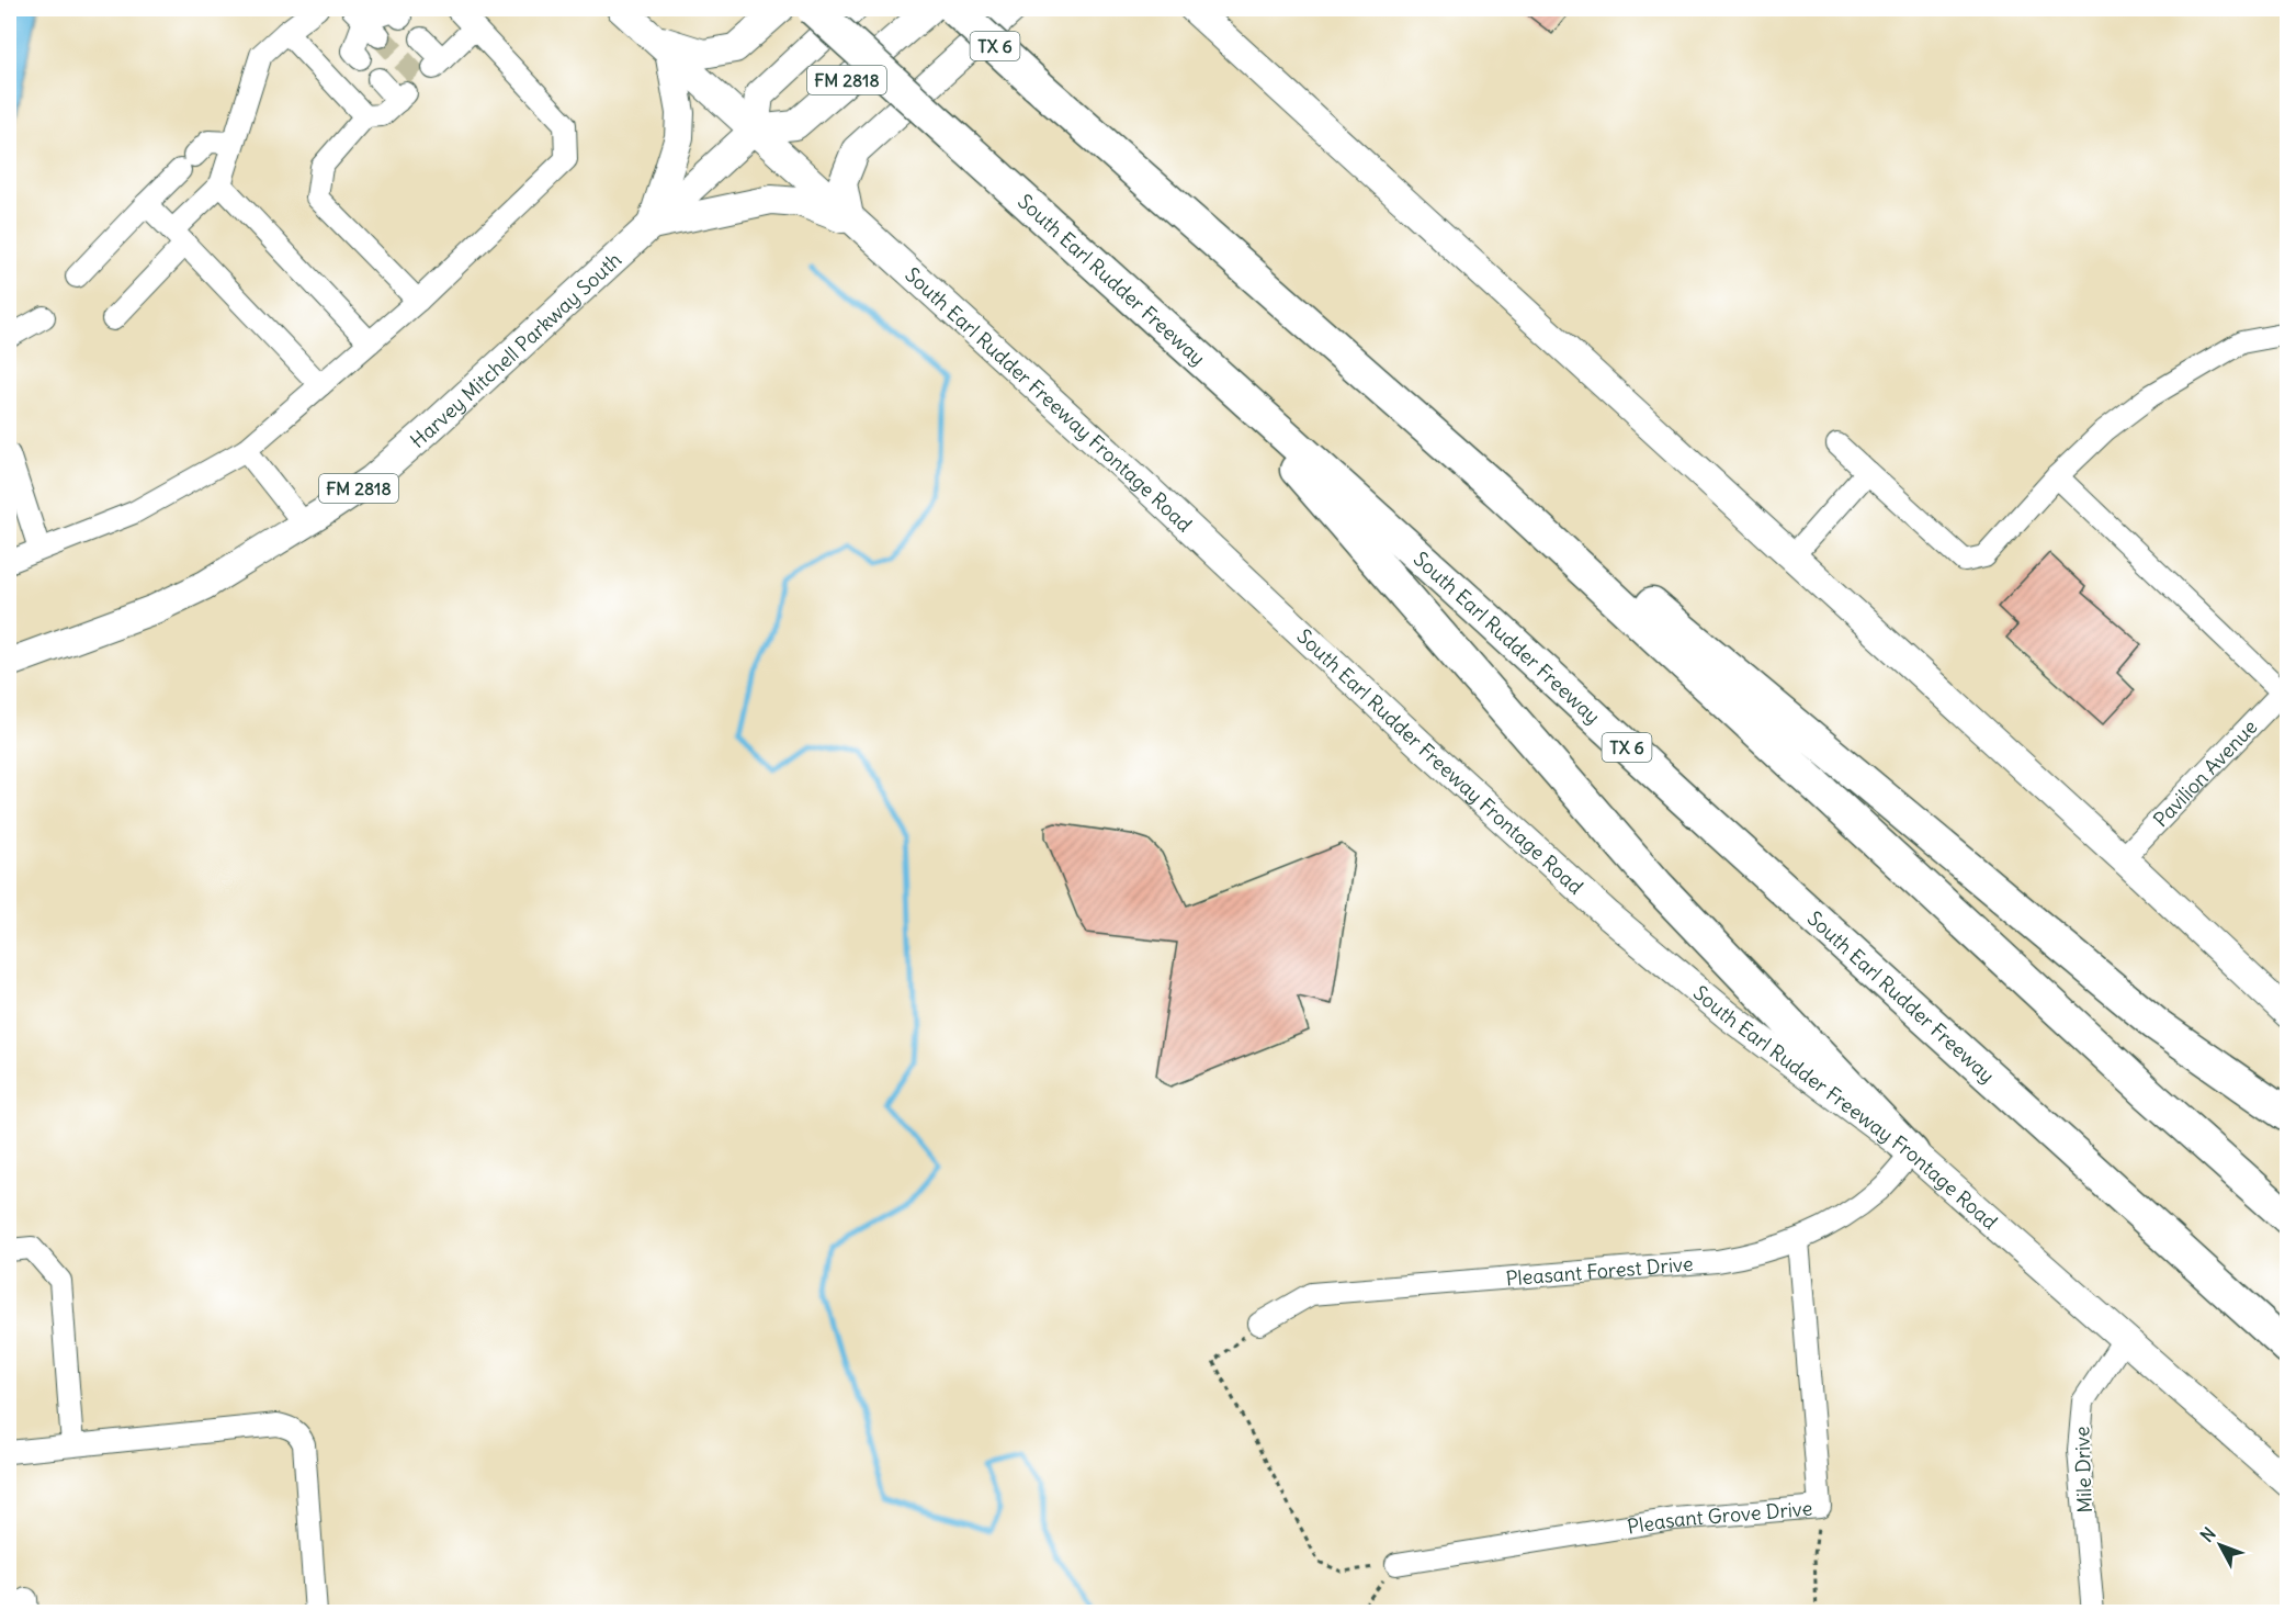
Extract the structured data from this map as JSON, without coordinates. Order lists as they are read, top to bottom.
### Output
{
  "streets": {
    "highway": ["TX 6", "South Earl Rudder Freeway"],
    "main road": ["FM 2818", "Harvey Mitchell Parkway South", "South Earl Rudder Freeway Frontage Road"],
    "street": [
      "Pavilion Avenue",
      "Pleasant Forest Drive",
      "Mile Drive",
      "Pleasant Grove Drive"
    ]
  },
  "crossings": [
    ["FM 2818", "Harvey Mitchell Parkway South"],
    ["FM 2818", "South Earl Rudder Freeway Frontage Road"],
    ["Harvey Mitchell Parkway South", "South Earl Rudder Freeway Frontage Road"],
    ["South Earl Rudder Freeway Frontage Road", "Pleasant Forest Drive"],
    ["South Earl Rudder Freeway Frontage Road", "Mile Drive"],
    ["Pleasant Forest Drive", "Pleasant Grove Drive"]
  ],
  "north": "top left"
}
